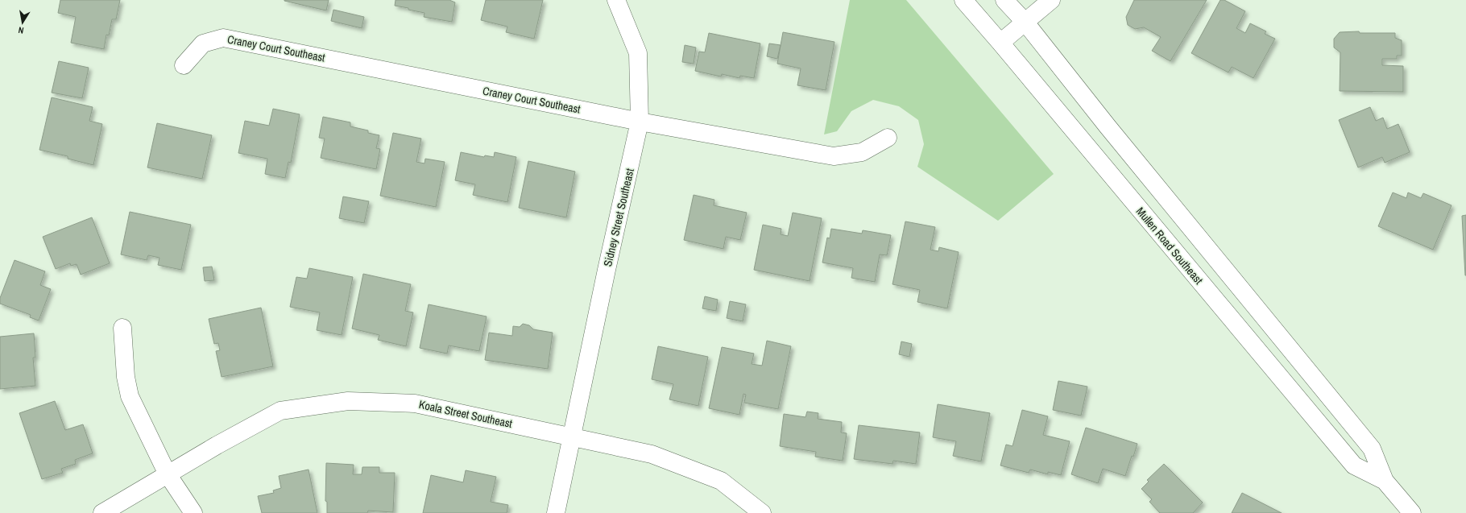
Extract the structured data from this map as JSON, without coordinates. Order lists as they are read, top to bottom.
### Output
{
  "streets": {
    "street": [
      "Craney Court Southeast",
      "Sidney Street Southeast",
      "Mullen Road Southeast",
      "Koala Street Southeast"
    ]
  },
  "crossings": [
    ["Craney Court Southeast", "Sidney Street Southeast"],
    ["Sidney Street Southeast", "Koala Street Southeast"]
  ],
  "north": "bottom"
}
